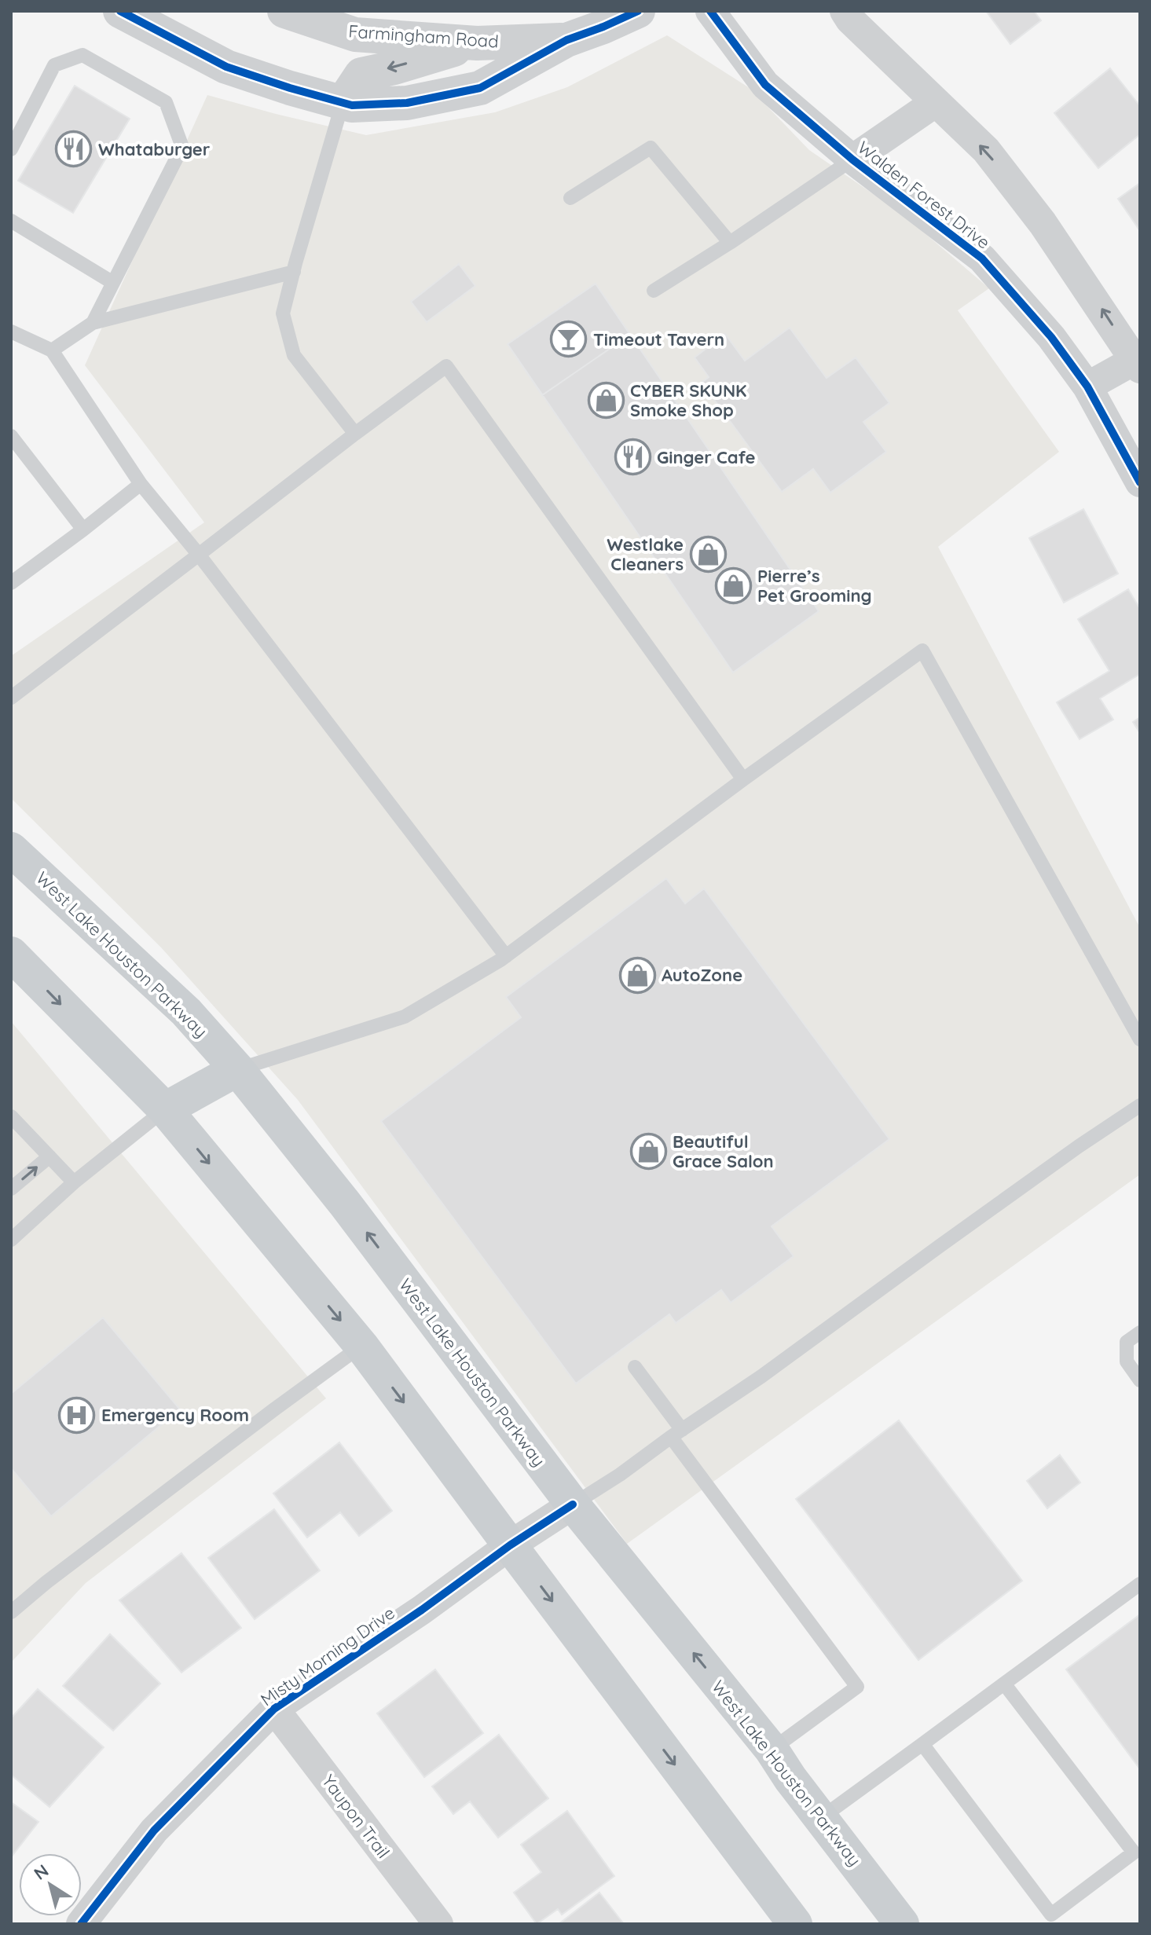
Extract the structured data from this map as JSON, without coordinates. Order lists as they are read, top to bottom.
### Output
{
  "streets": {
    "main road": ["West Lake Houston Parkway"],
    "street": [
      "Farmingham Road",
      "Walden Forest Drive",
      "Misty Morning Drive",
      "Yaupon Trail"
    ]
  },
  "crossings": [
    ["West Lake Houston Parkway", "Misty Morning Drive"],
    ["Misty Morning Drive", "Yaupon Trail"]
  ],
  "places": {
    "restaurant": ["Whataburger", "Ginger Cafe"],
    "bar": ["Timeout Tavern"],
    "shop": [
      "CYBER SKUNK Smoke Shop",
      "Westlake Cleaners",
      "Pierre’s Pet Grooming",
      "AutoZone",
      "Beautiful Grace Salon"
    ],
    "hospital": ["Emergency Room"]
  },
  "north": "top left"
}
